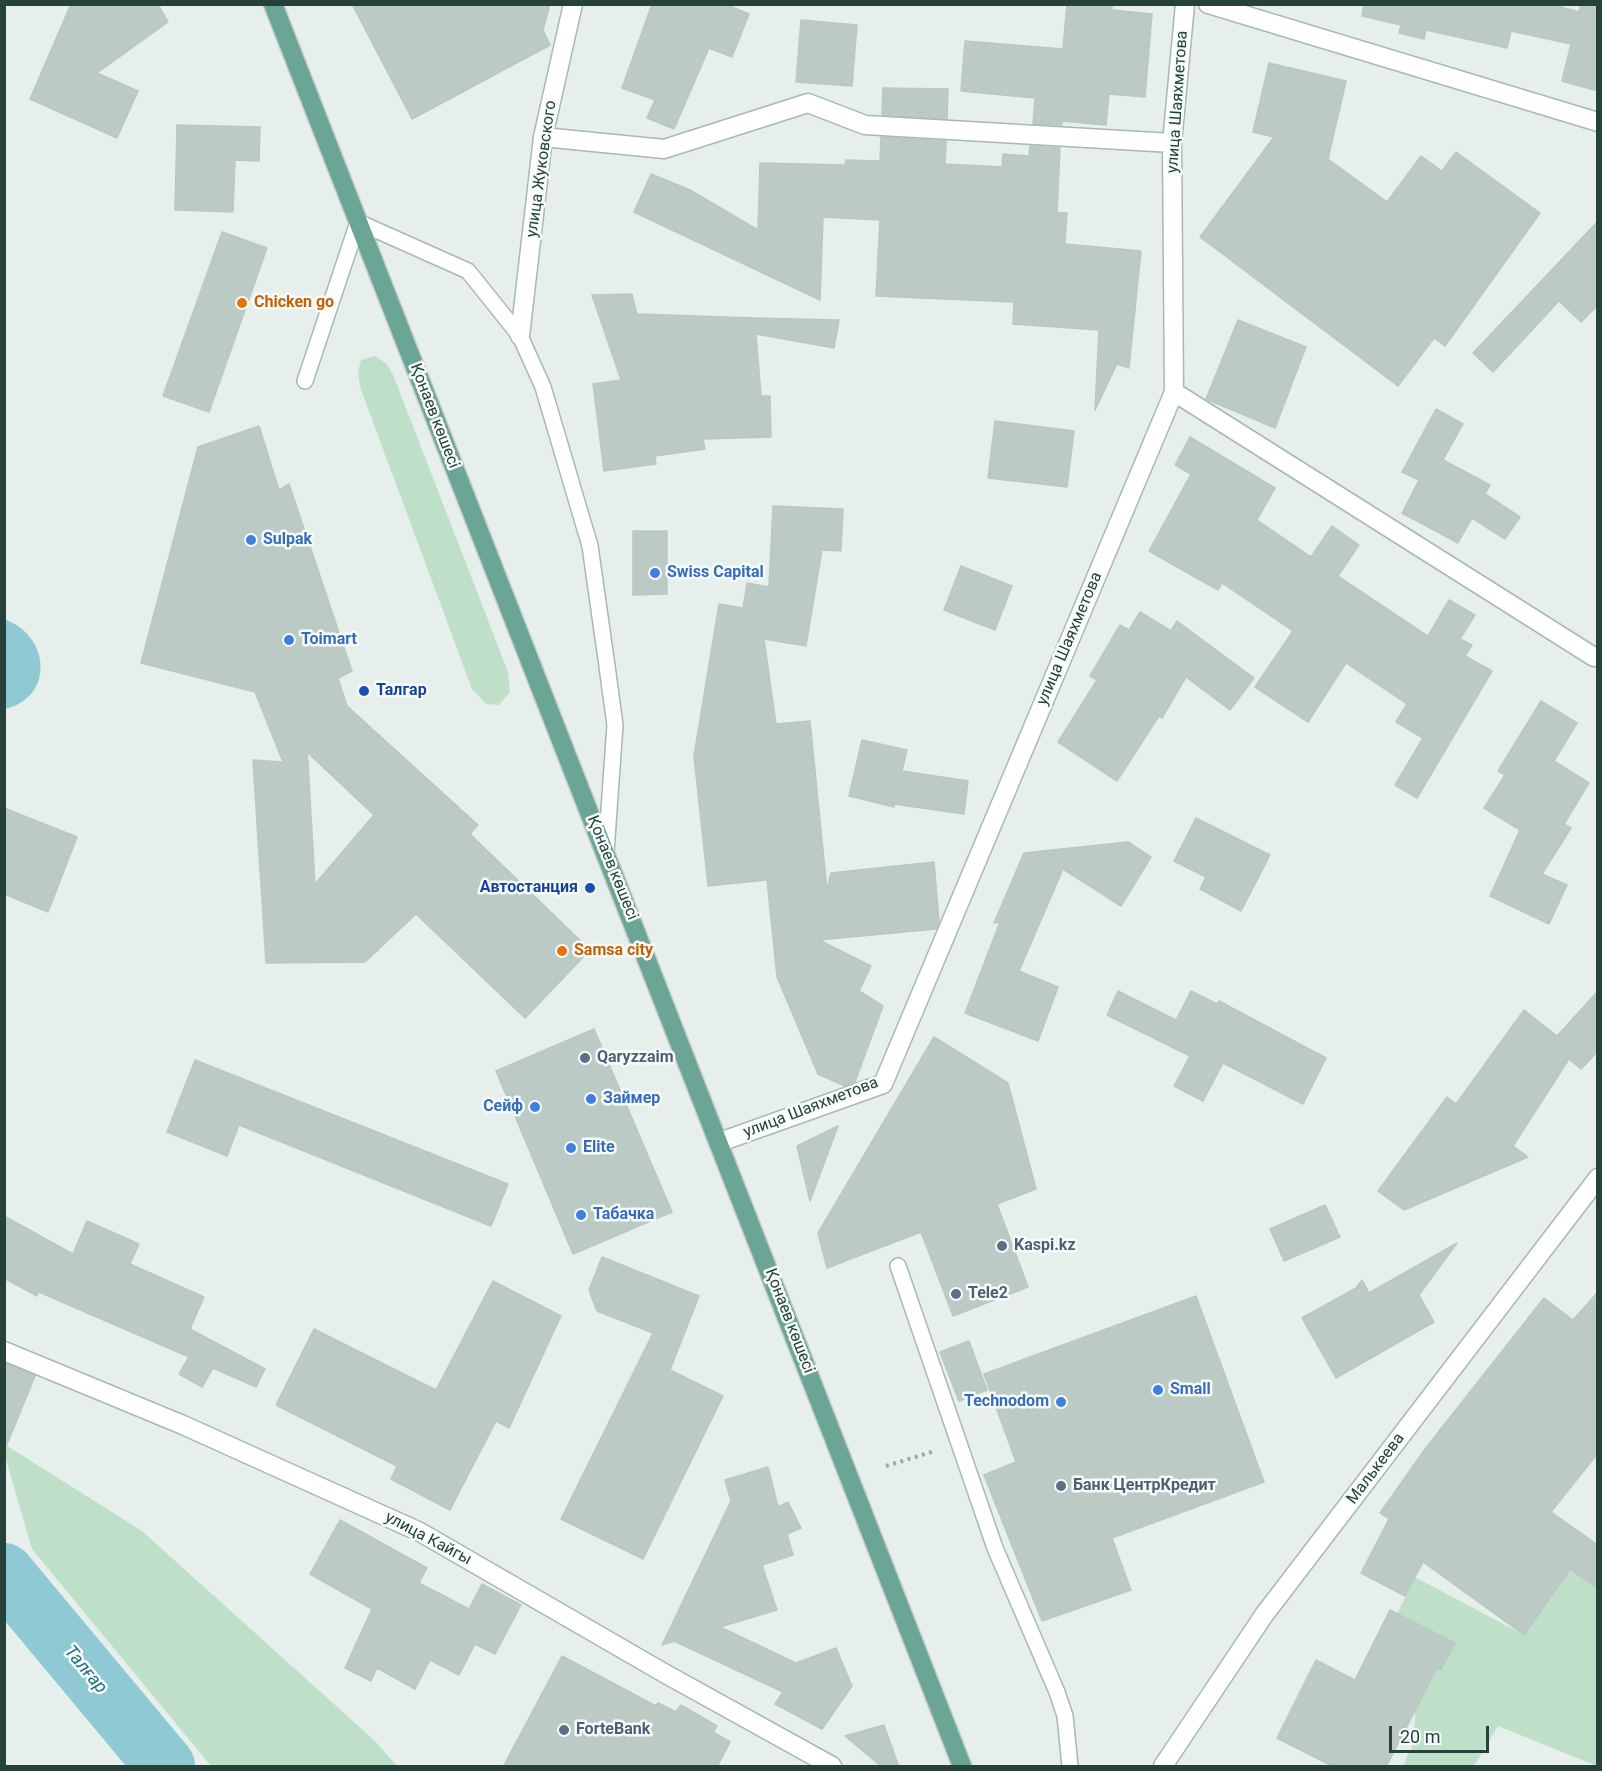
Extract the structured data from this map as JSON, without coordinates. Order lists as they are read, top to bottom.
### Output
{
  "streets": {
    "main road": ["Қонаев көшесі"],
    "street": [
      "улица Шаяхметова",
      "улица Жуковского",
      "Малькеева",
      "улица Кайгы"
    ]
  },
  "crossings": [
    ["улица Шаяхметова", "Қонаев көшесі"]
  ],
  "water": ["Талғар"],
  "places": [
    "Chicken go",
    "Sulpak",
    "Swiss Capital",
    "Toimart",
    "Талгар",
    "Автостанция",
    "Samsa city",
    "Qaryzzaim",
    "Займер",
    "Сейф",
    "Elite",
    "Табачка",
    "Kaspi.kz",
    "Tele2",
    "Small",
    "Technodom",
    "Банк ЦентрКредит",
    "ForteBank"
  ],
  "scale_bar": "20 m"
}
